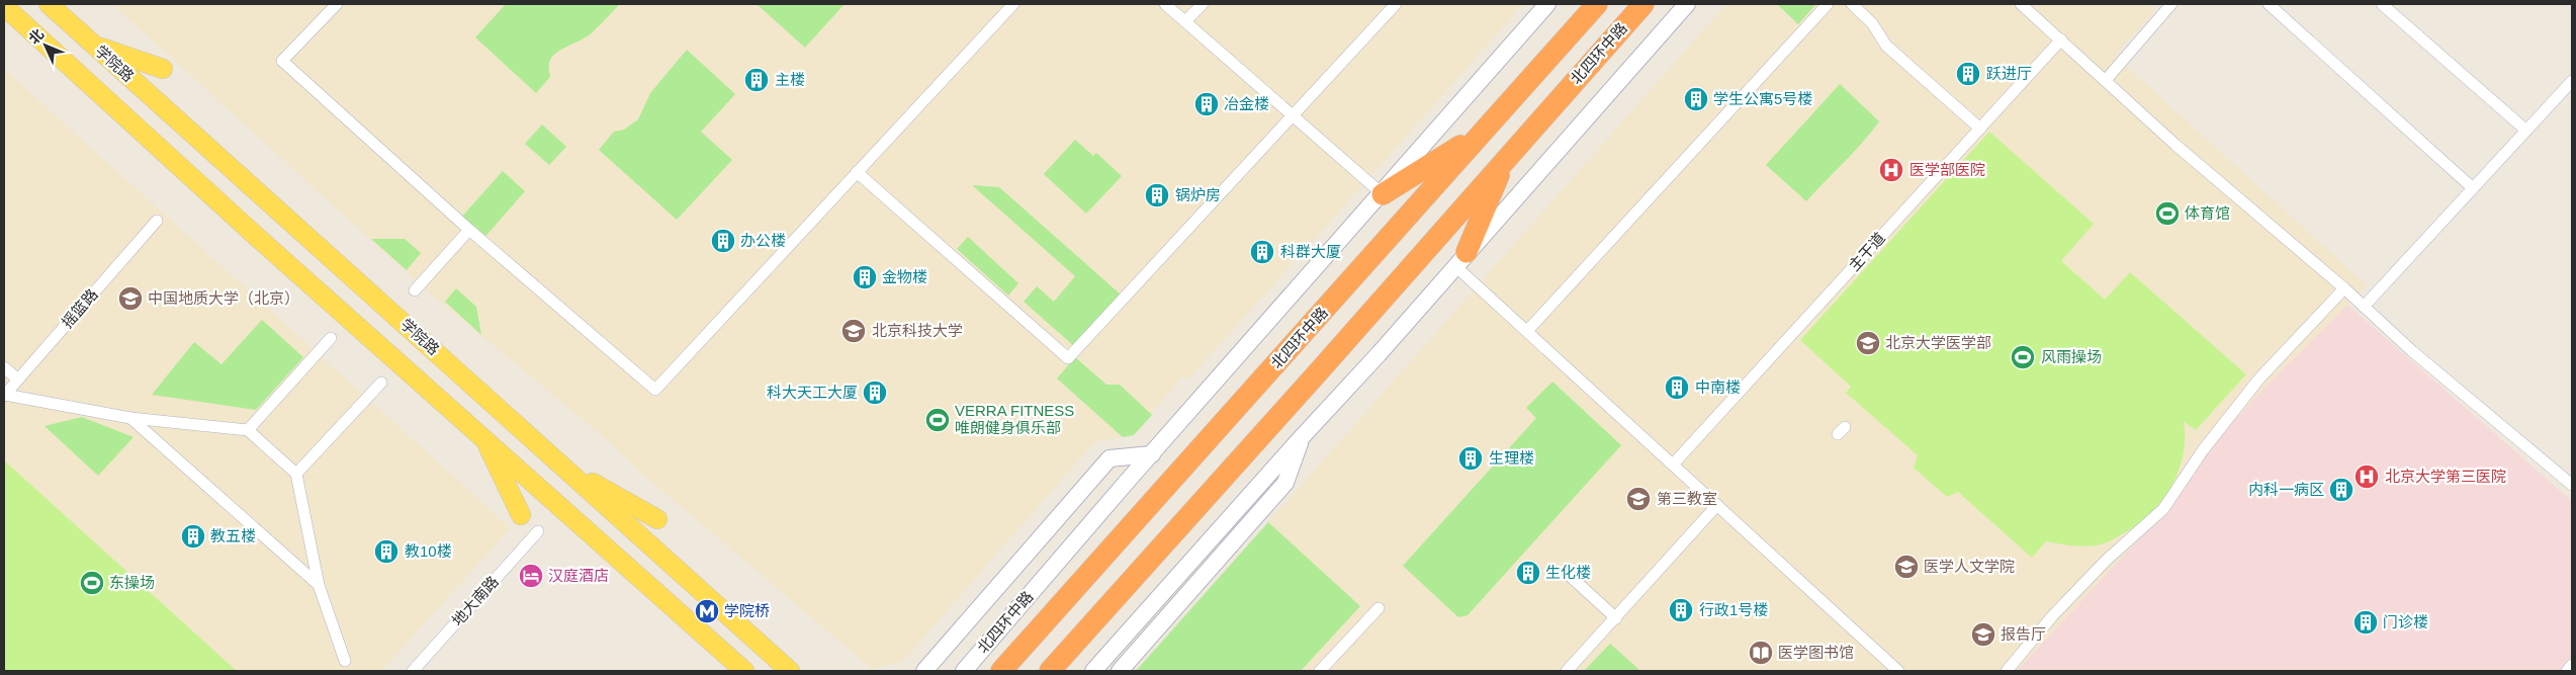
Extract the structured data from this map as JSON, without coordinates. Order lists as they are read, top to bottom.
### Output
{
  "streets": {
    "highway": ["北四环中路"],
    "main road": ["学院路"],
    "street": ["主干道", "摇篮路", "地大南路"]
  },
  "places": {
    "building": [
      "跃进厅",
      "主楼",
      "学生公寓5号楼",
      "冶金楼",
      "锅炉房",
      "办公楼",
      "科群大厦",
      "金物楼",
      "中南楼",
      "科大天工大厦",
      "生理楼",
      "内科一病区",
      "教五楼",
      "教10楼",
      "生化楼",
      "行政1号楼",
      "门诊楼"
    ],
    "hospital": ["医学部医院", "北京大学第三医院"],
    "sports": [
      "体育馆",
      "风雨操场",
      "VERRA FITNESS 唯朗健身俱乐部",
      "东操场"
    ],
    "school or university": [
      "中国地质大学（北京）",
      "北京科技大学",
      "北京大学医学部",
      "第三教室",
      "医学人文学院",
      "报告厅"
    ],
    "hotel": ["汉庭酒店"],
    "metro station": ["学院桥"],
    "library": ["医学图书馆"]
  },
  "north": "top left"
}
